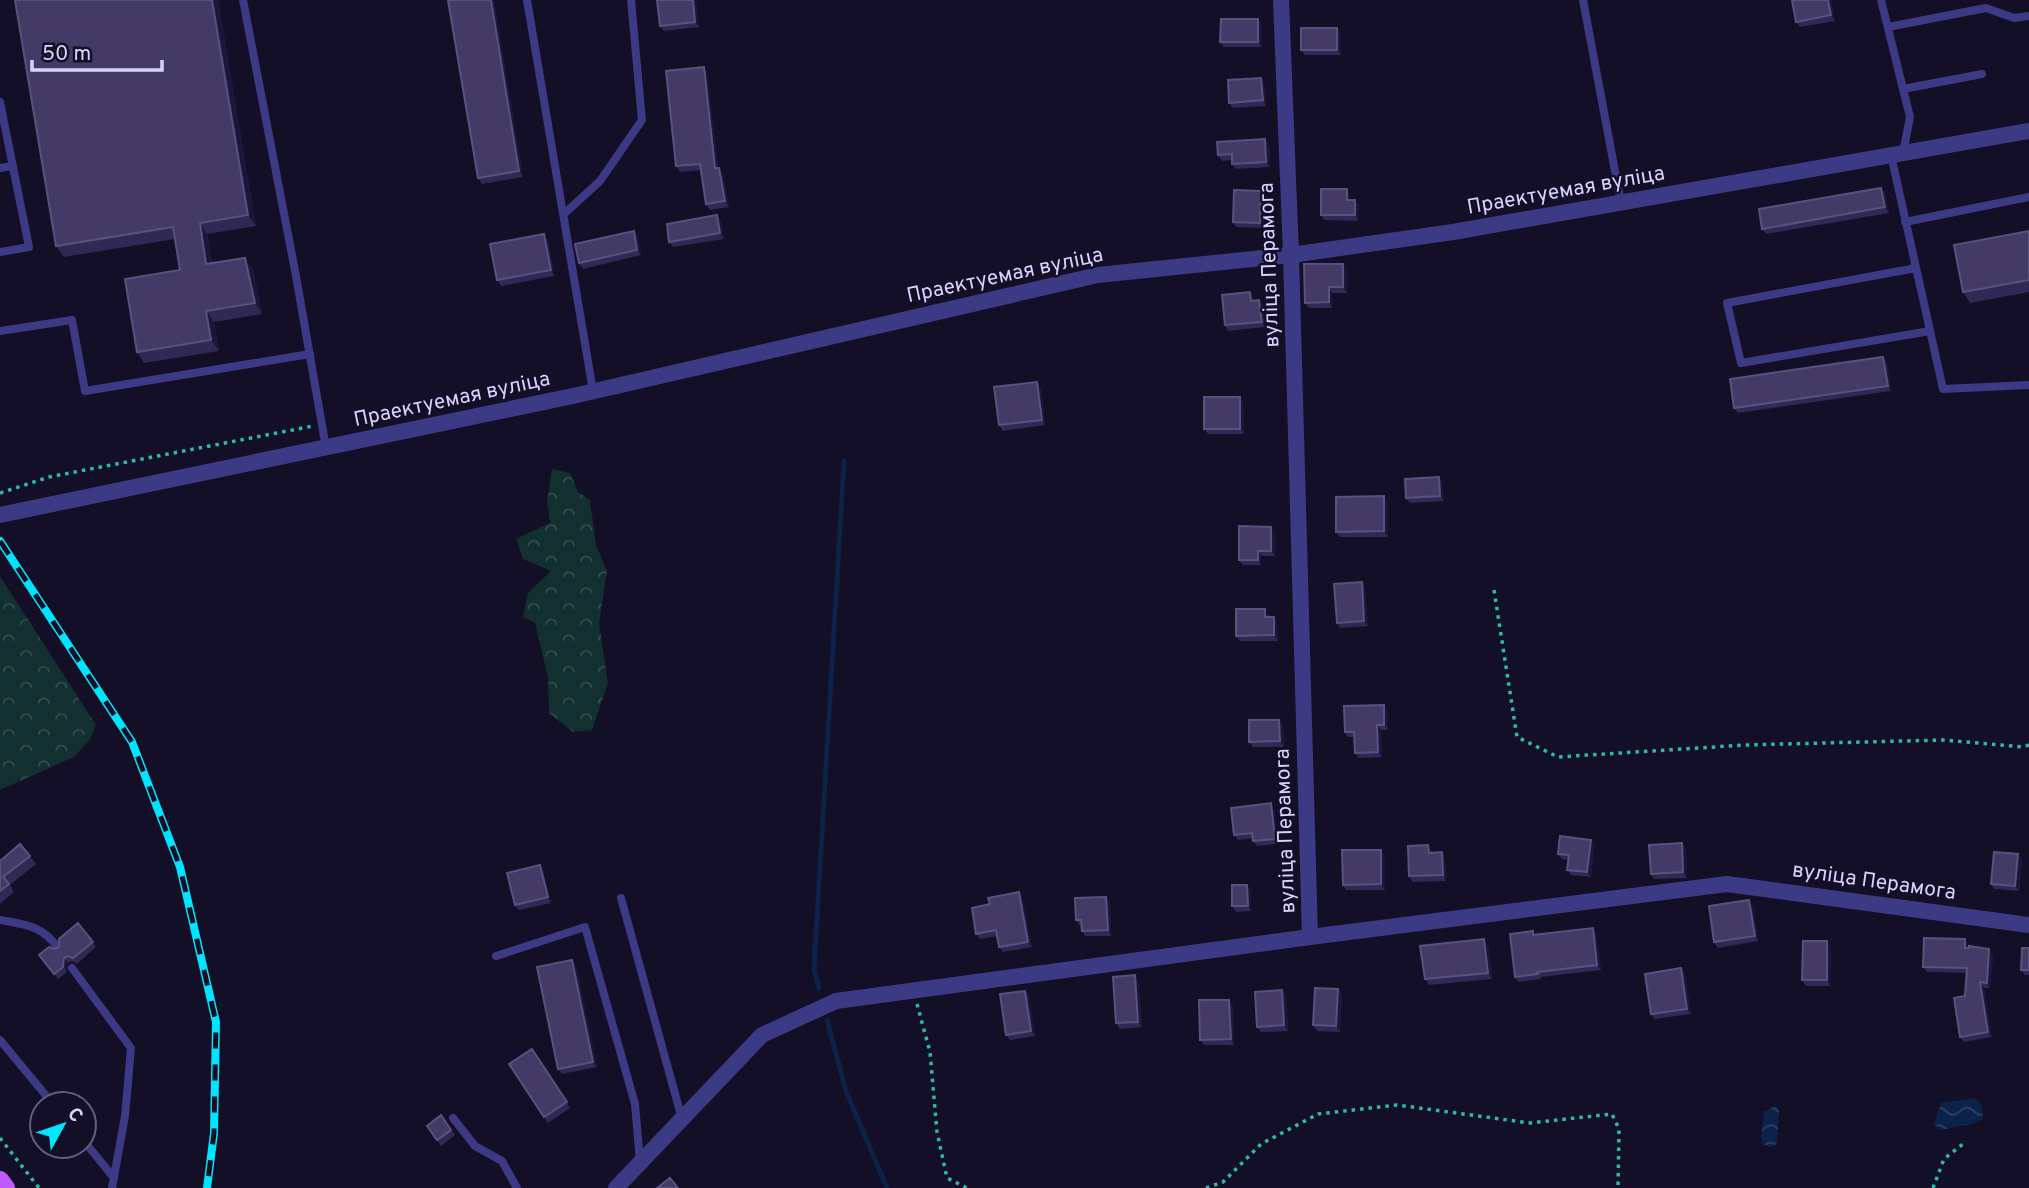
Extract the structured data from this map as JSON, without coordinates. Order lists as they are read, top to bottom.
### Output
{
  "streets": {
    "street": ["Праектуемая вуліца", "вуліца Перамога"]
  },
  "crossings": [
    ["Праектуемая вуліца", "вуліца Перамога"]
  ],
  "scale_bar": "50 m",
  "north": "top right"
}
